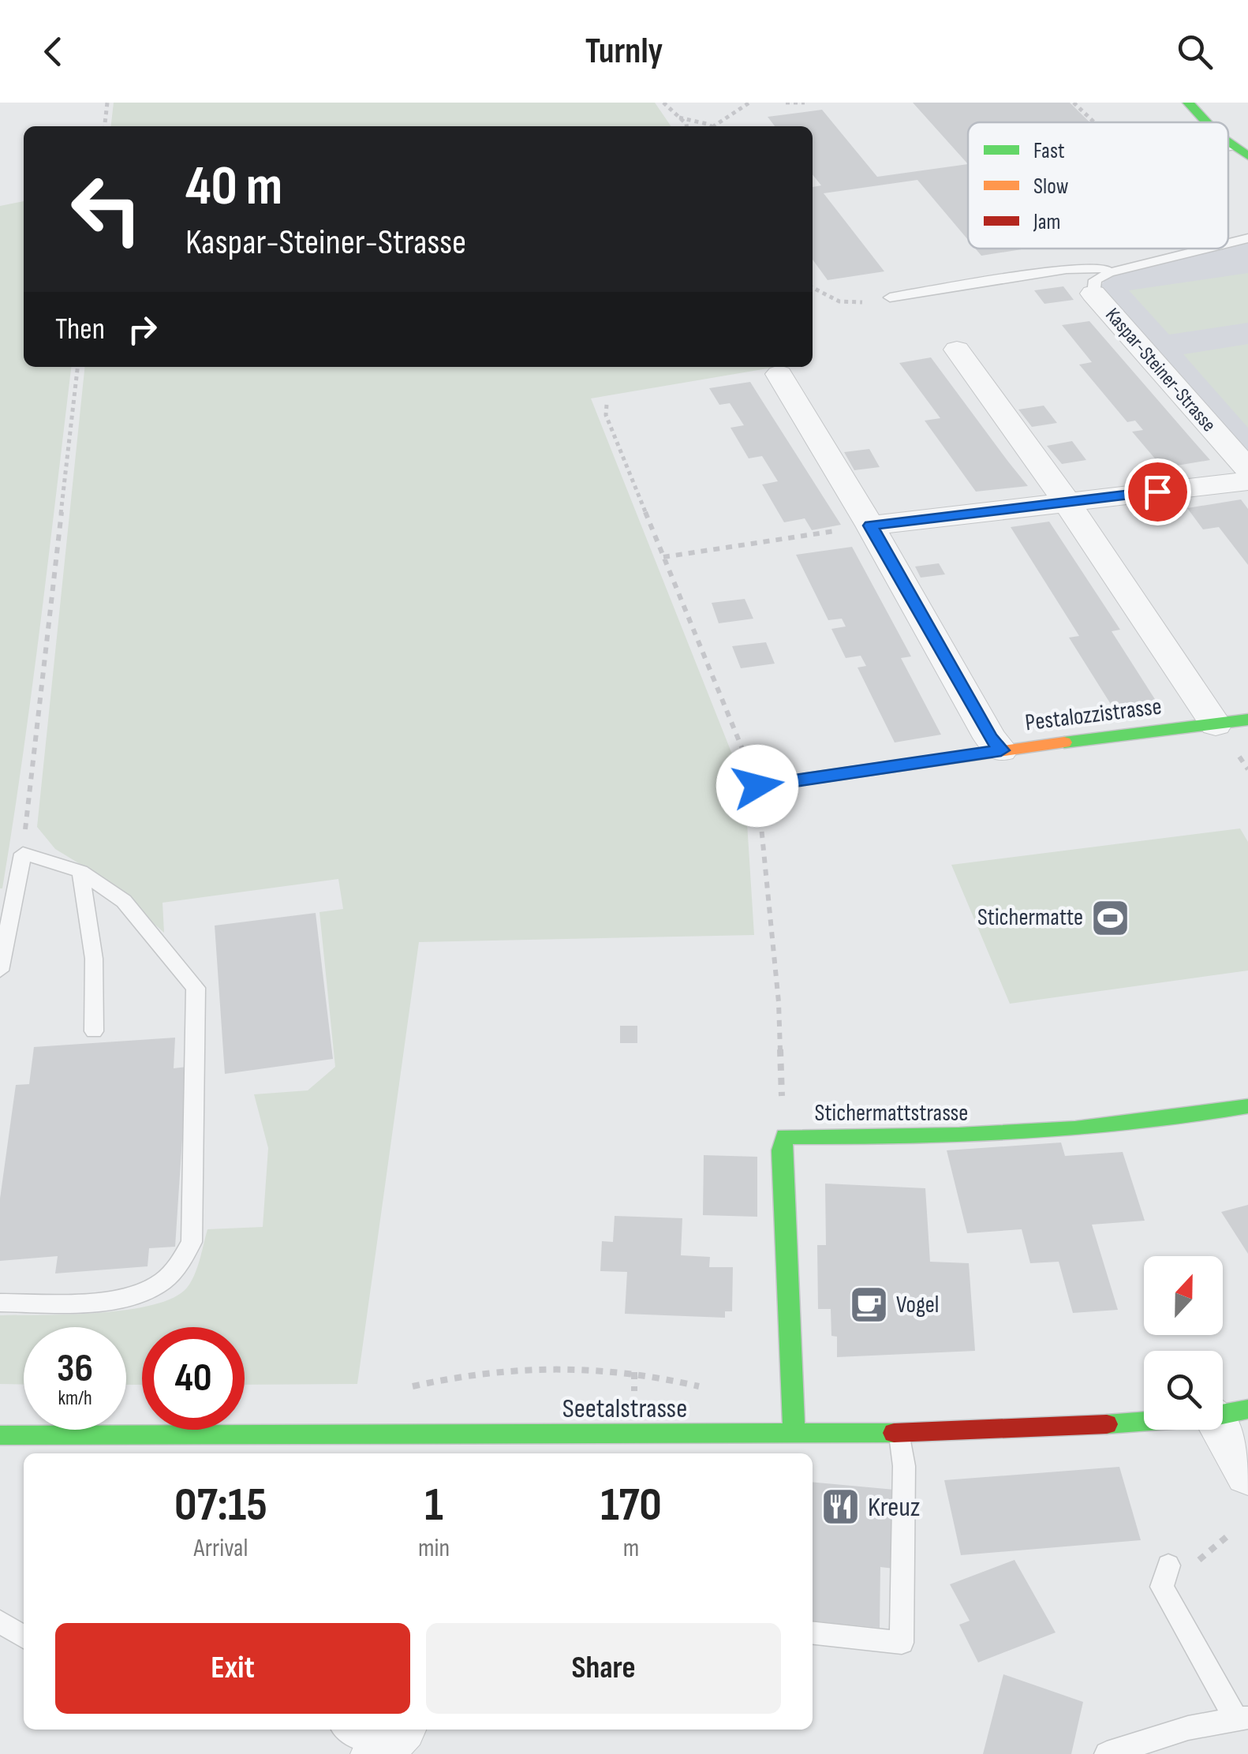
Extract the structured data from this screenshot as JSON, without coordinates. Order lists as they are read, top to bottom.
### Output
{
  "streets": {
    "street": [
      "Kaspar-Steiner-Strasse",
      "Pestalozzistrasse",
      "Stichermattstrasse",
      "Seetalstrasse"
    ]
  },
  "crossings": [
    ["Stichermattstrasse", "Seetalstrasse"]
  ],
  "places": {
    "sports": ["Stichermatte"],
    "cafe": ["Vogel"],
    "restaurant": ["Kreuz"]
  },
  "legend": ["Fast", "Slow", "Jam"],
  "north": "top",
  "page": {
    "header": "Turnly",
    "turn": ["40 m", "Kaspar-Steiner-Strasse"],
    "then": "Then",
    "speed": "36 km/h",
    "limit": "40",
    "eta": [
      "07:15",
      "Arrival",
      "1",
      "min",
      "170",
      "m"
    ],
    "buttons": ["Exit", "Share"]
  }
}
